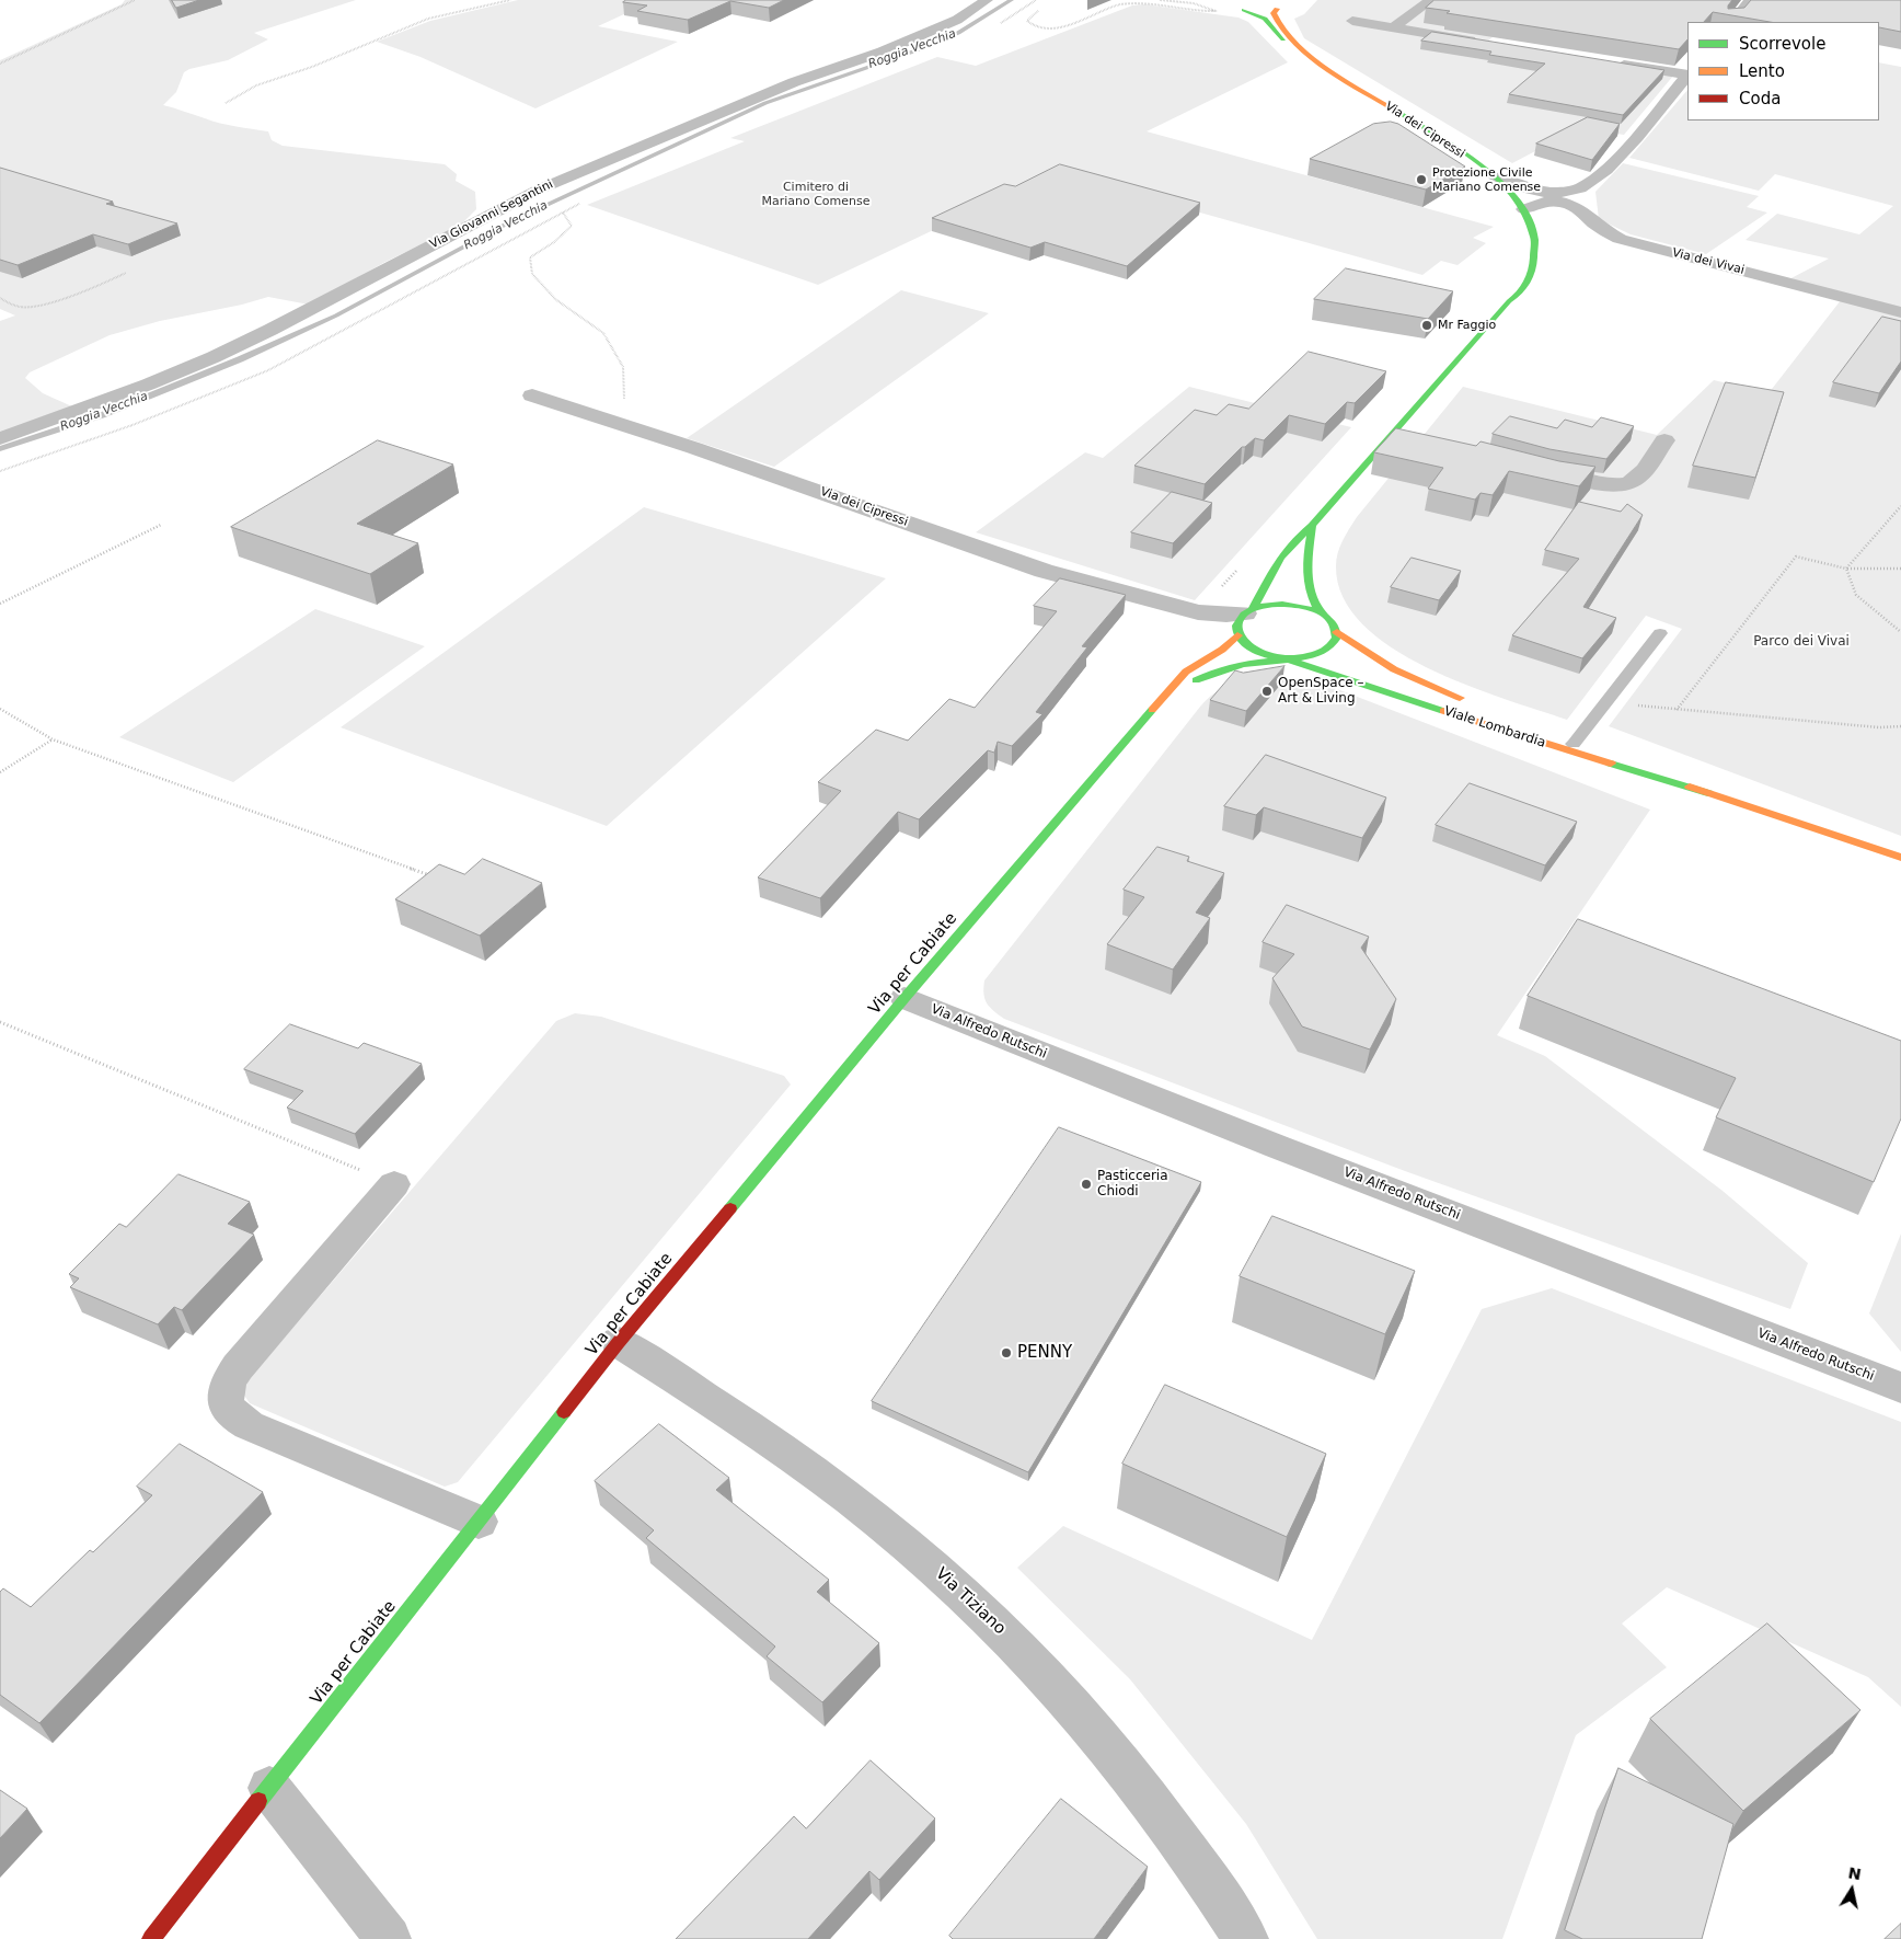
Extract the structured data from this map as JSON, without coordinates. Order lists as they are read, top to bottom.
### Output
{
  "streets": {
    "main road": ["Via dei Cipressi", "Viale Lombardia", "Via per Cabiate"],
    "street": [
      "Via Giovanni Segantini",
      "Via dei Vivai",
      "Via Alfredo Rutschi",
      "Via Tiziano"
    ]
  },
  "crossings": [
    ["Via dei Cipressi", "Via dei Vivai"],
    ["Via dei Cipressi", "Viale Lombardia"],
    ["Via per Cabiate", "Via Alfredo Rutschi"],
    ["Via per Cabiate", "Via Tiziano"]
  ],
  "water": ["Roggia Vecchia"],
  "parks": ["Cimitero di Mariano Comense", "Parco dei Vivai"],
  "places": [
    "Protezione Civile Mariano Comense",
    "Mr Faggio",
    "OpenSpace – Art & Living",
    "Pasticceria Chiodi",
    "PENNY"
  ],
  "legend": ["Scorrevole", "Lento", "Coda"],
  "north": "top"
}
